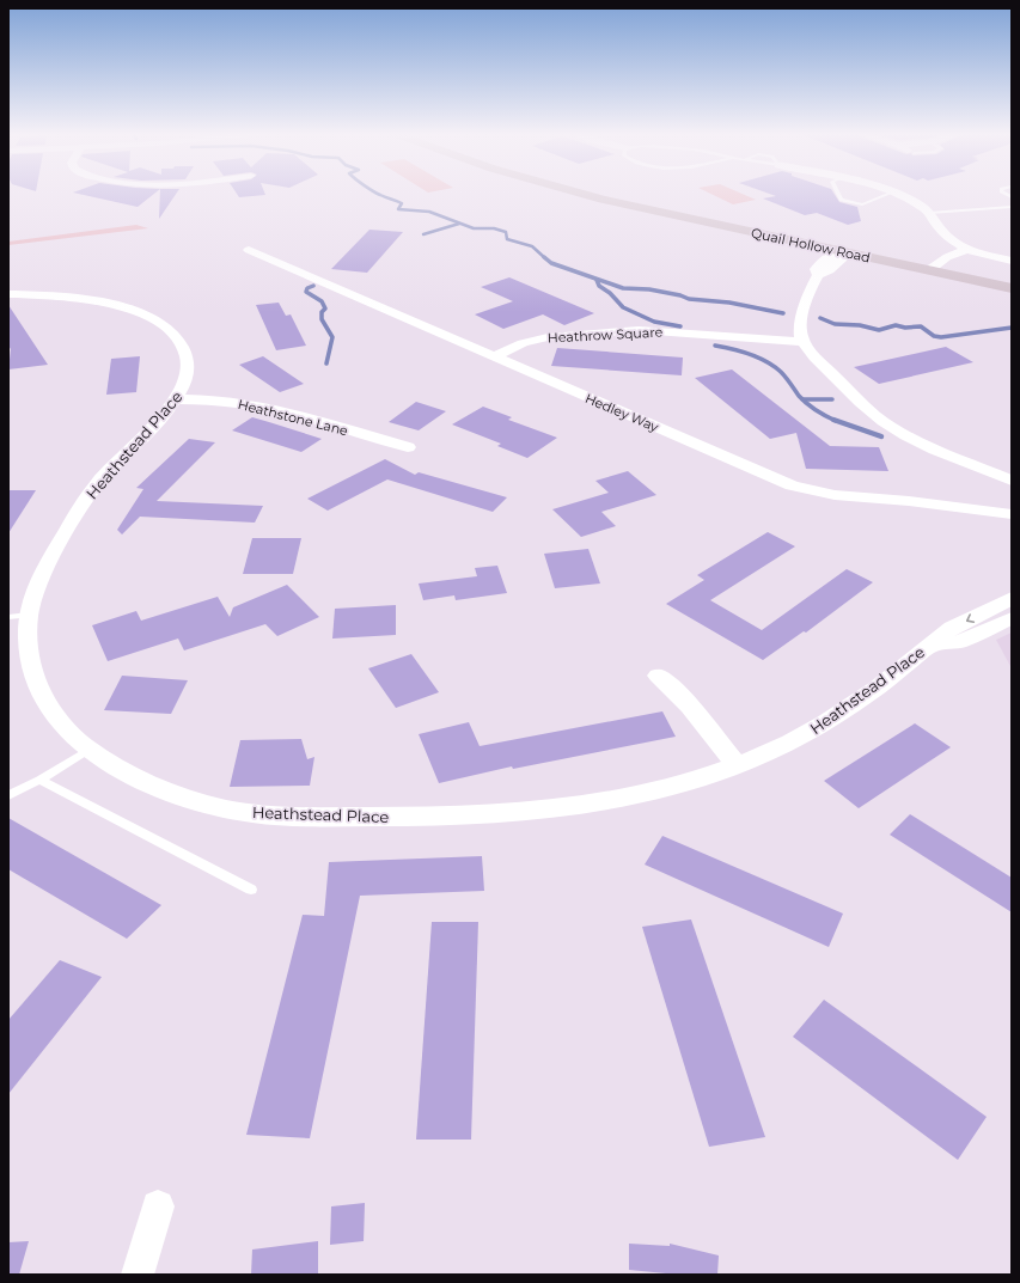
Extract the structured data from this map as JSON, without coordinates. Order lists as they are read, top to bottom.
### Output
{
  "streets": {
    "main road": ["Quail Hollow Road"],
    "street": [
      "Heathrow Square",
      "Hedley Way",
      "Heathstone Lane",
      "Heathstead Place"
    ]
  },
  "crossings": [
    ["Heathrow Square", "Hedley Way"],
    ["Heathstone Lane", "Heathstead Place"]
  ]
}
